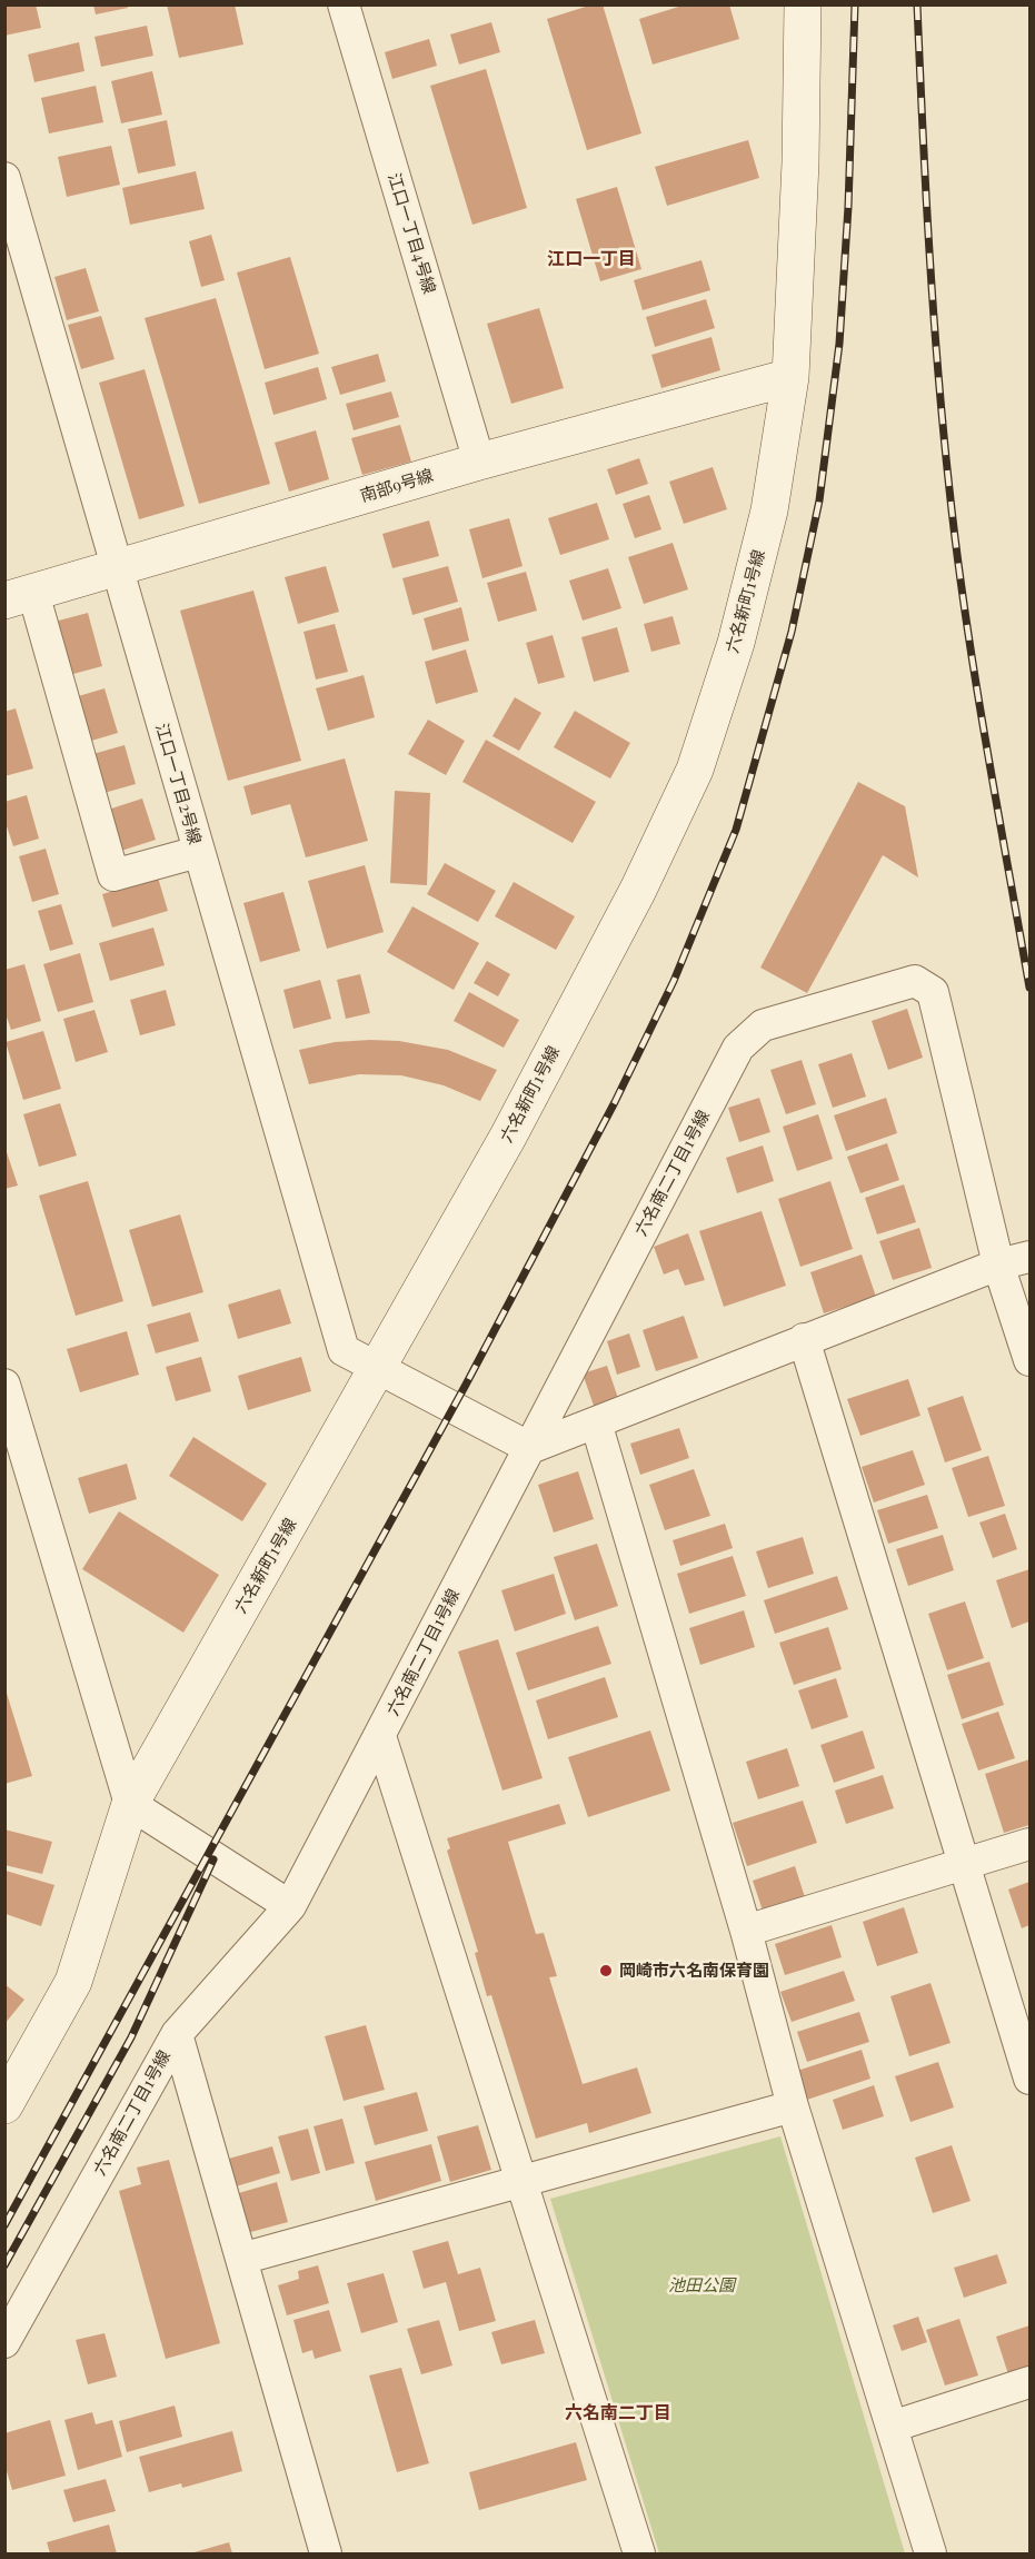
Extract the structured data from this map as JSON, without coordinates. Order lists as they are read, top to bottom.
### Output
{
  "streets": {
    "street": [
      "江口一丁目4号線",
      "南部9号線",
      "六名新町1号線",
      "江口一丁目2号線",
      "六名南二丁目1号線"
    ]
  },
  "crossings": [
    ["江口一丁目4号線", "南部9号線"],
    ["南部9号線", "六名新町1号線"],
    ["南部9号線", "江口一丁目2号線"],
    ["六名新町1号線", "江口一丁目2号線"],
    ["江口一丁目2号線", "六名南二丁目1号線"]
  ],
  "districts": ["江口一丁目", "六名南二丁目"],
  "parks": ["池田公園"],
  "places": ["岡崎市六名南保育園"]
}
